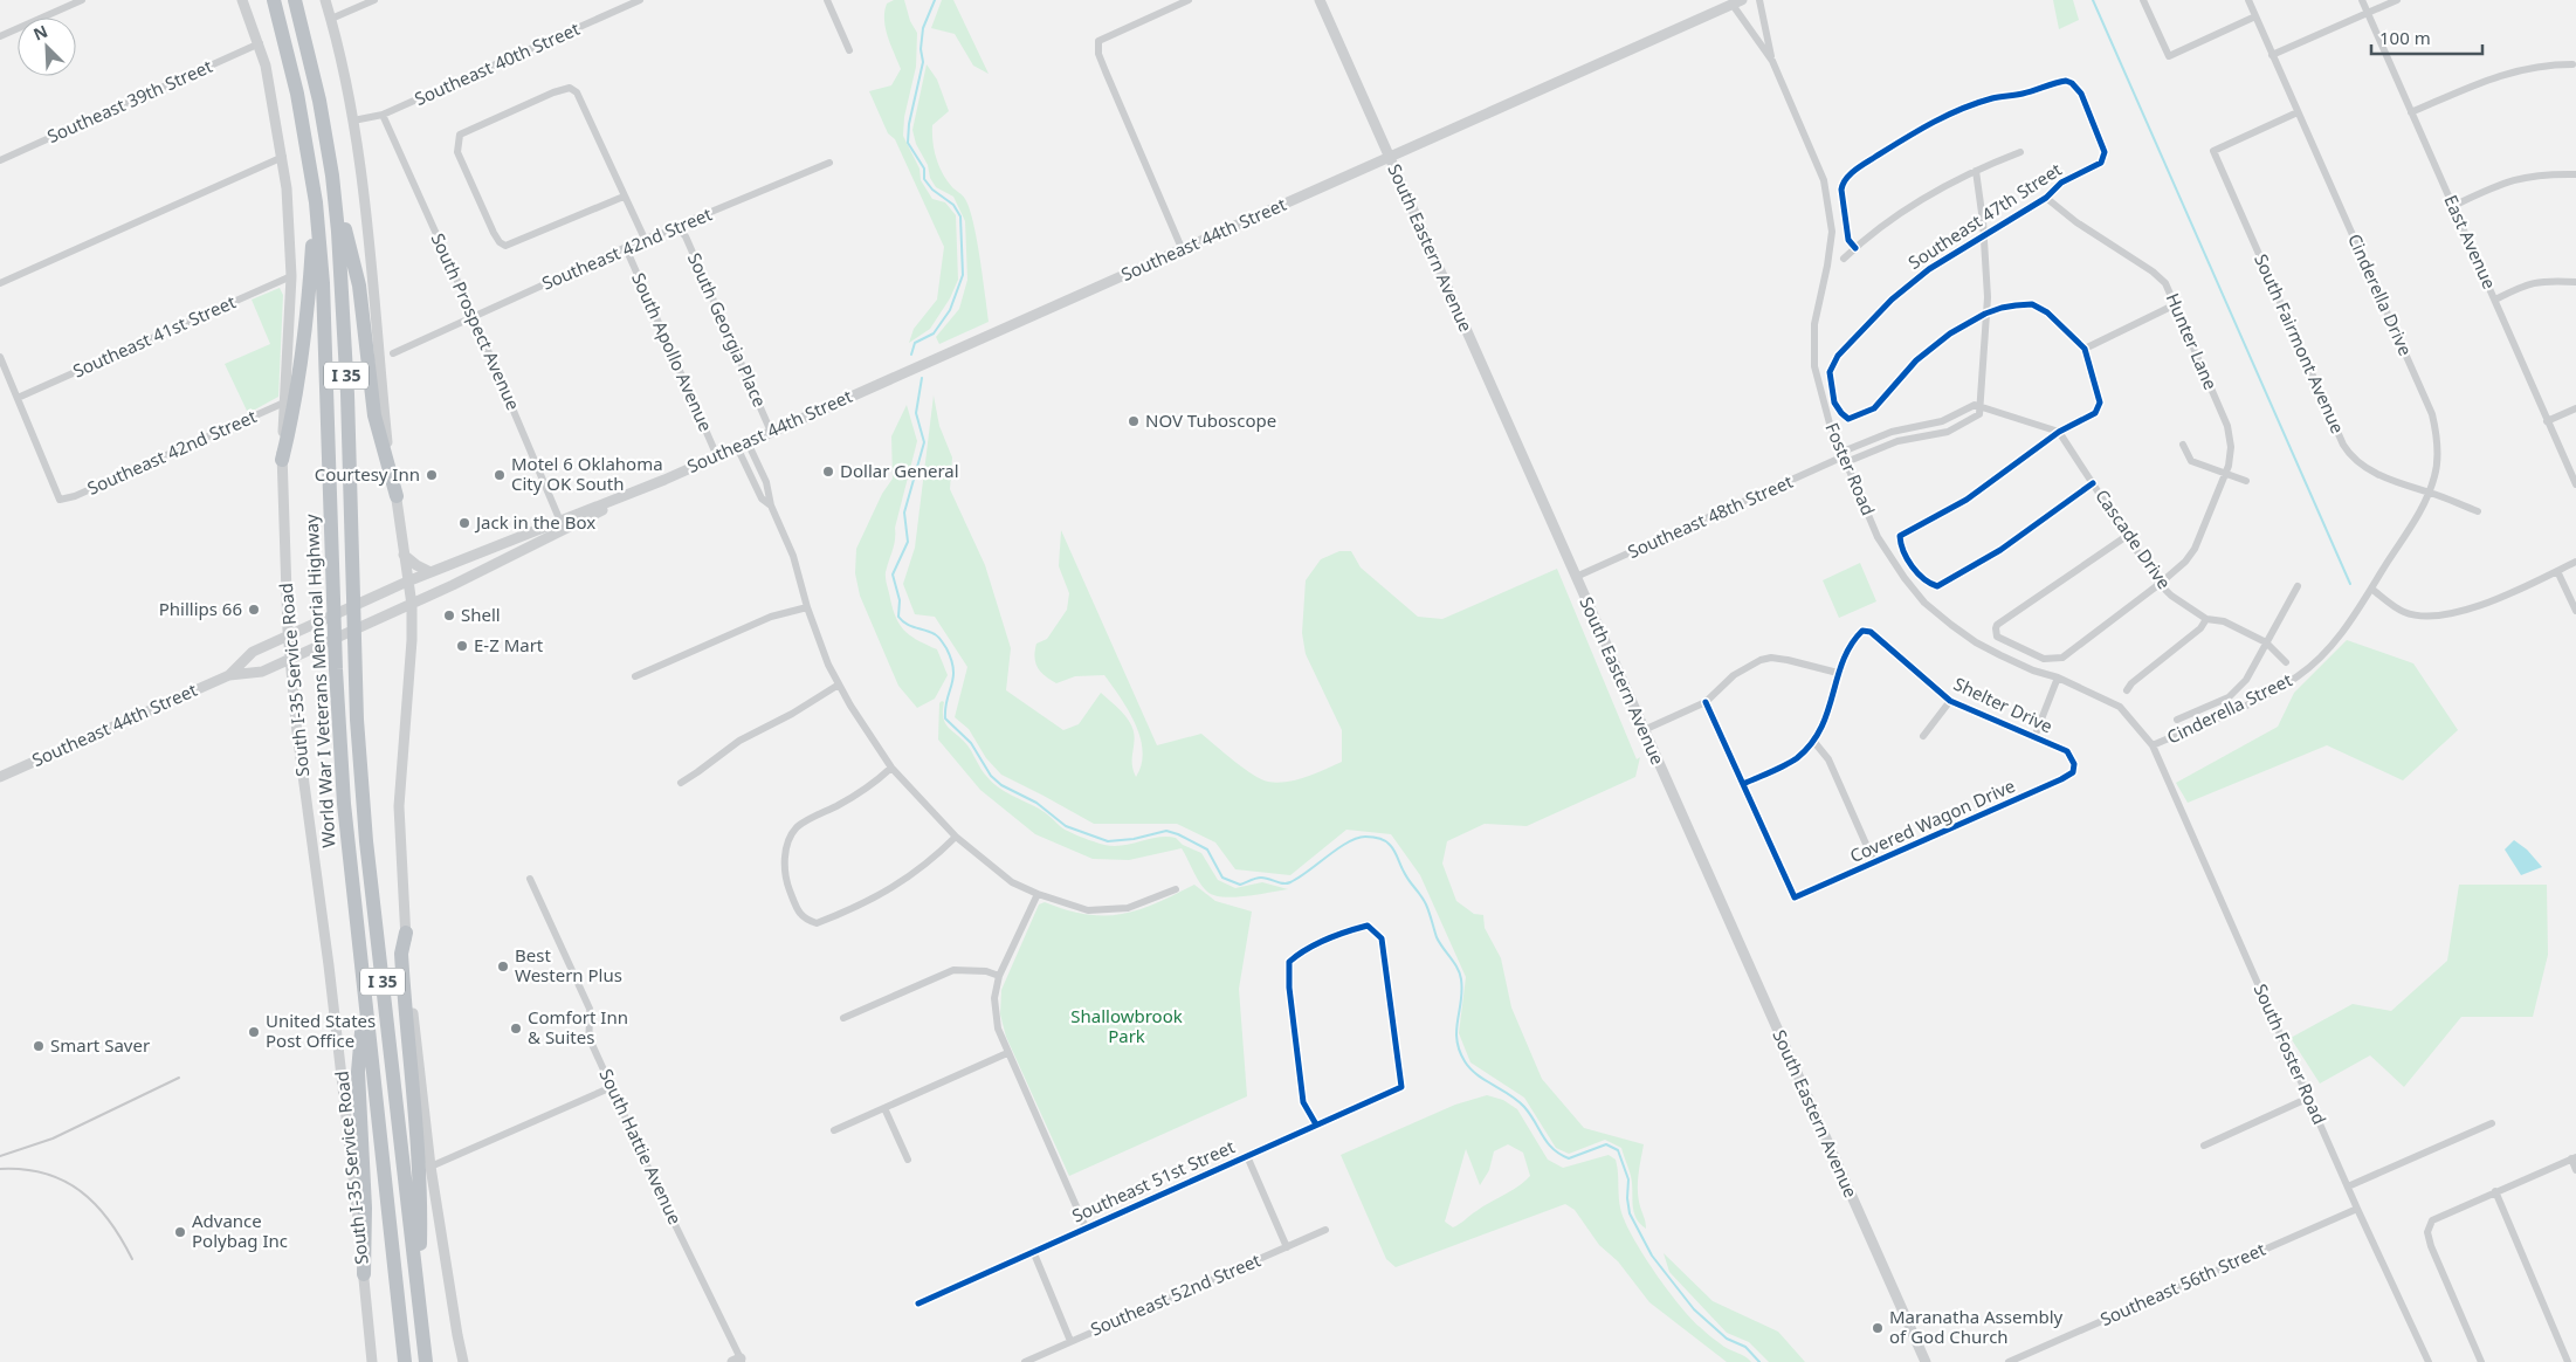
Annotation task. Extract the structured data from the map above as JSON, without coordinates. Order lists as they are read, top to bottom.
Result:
{
  "streets": {
    "highway": ["I 35", "World War I Veterans Memorial Highway"],
    "main road": ["Southeast 44th Street", "South Eastern Avenue", "South I-35 Service Road"],
    "street": [
      "Southeast 40th Street",
      "Southeast 39th Street",
      "Southeast 47th Street",
      "East Avenue",
      "Southeast 42nd Street",
      "Cinderella Drive",
      "South Prospect Avenue",
      "South Georgia Place",
      "Southeast 41st Street",
      "Hunter Lane",
      "South Fairmont Avenue",
      "South Apollo Avenue",
      "Foster Road",
      "Southeast 48th Street",
      "Cascade Drive",
      "Shelter Drive",
      "Cinderella Street",
      "Covered Wagon Drive",
      "South Foster Road",
      "South Hattie Avenue",
      "Southeast 51st Street",
      "Southeast 56th Street",
      "Southeast 52nd Street"
    ]
  },
  "crossings": [
    ["Southeast 40th Street", "South Prospect Avenue"],
    ["Southeast 39th Street", "South I-35 Service Road"],
    ["Southeast 47th Street", "Hunter Lane"],
    ["Southeast 47th Street", "Southeast 48th Street"],
    ["Southeast 47th Street", "Cascade Drive"],
    ["Southeast 44th Street", "South Eastern Avenue"],
    ["Southeast 44th Street", "South Prospect Avenue"],
    ["Southeast 44th Street", "South Georgia Place"],
    ["Southeast 44th Street", "South Apollo Avenue"],
    ["Southeast 44th Street", "Foster Road"],
    ["Southeast 44th Street", "South I-35 Service Road"],
    ["South Eastern Avenue", "Southeast 48th Street"],
    ["Southeast 42nd Street", "South Prospect Avenue"],
    ["Southeast 42nd Street", "South Georgia Place"],
    ["Southeast 42nd Street", "Southeast 41st Street"],
    ["Southeast 42nd Street", "South Apollo Avenue"],
    ["Southeast 42nd Street", "South I-35 Service Road"],
    ["Cinderella Drive", "South Fairmont Avenue"],
    ["Cinderella Drive", "Cinderella Street"],
    ["Southeast 41st Street", "South I-35 Service Road"],
    ["Hunter Lane", "Cascade Drive"],
    ["Foster Road", "Southeast 48th Street"],
    ["Foster Road", "Cinderella Street"],
    ["Foster Road", "South Foster Road"],
    ["Southeast 48th Street", "Cascade Drive"],
    ["Shelter Drive", "Covered Wagon Drive"],
    ["Cinderella Street", "South Foster Road"],
    ["South Foster Road", "Southeast 56th Street"]
  ],
  "parks": ["Shallowbrook Park"],
  "places": [
    "NOV Tuboscope",
    "Dollar General",
    "Courtesy Inn",
    "Motel 6 Oklahoma City OK South",
    "Jack in the Box",
    "Phillips 66",
    "Shell",
    "E-Z Mart",
    "Best Western Plus",
    "Comfort Inn & Suites",
    "United States Post Office",
    "Smart Saver",
    "Advance Polybag Inc",
    "Maranatha Assembly of God Church"
  ],
  "scale_bar": "100 m",
  "north": "top left"
}
